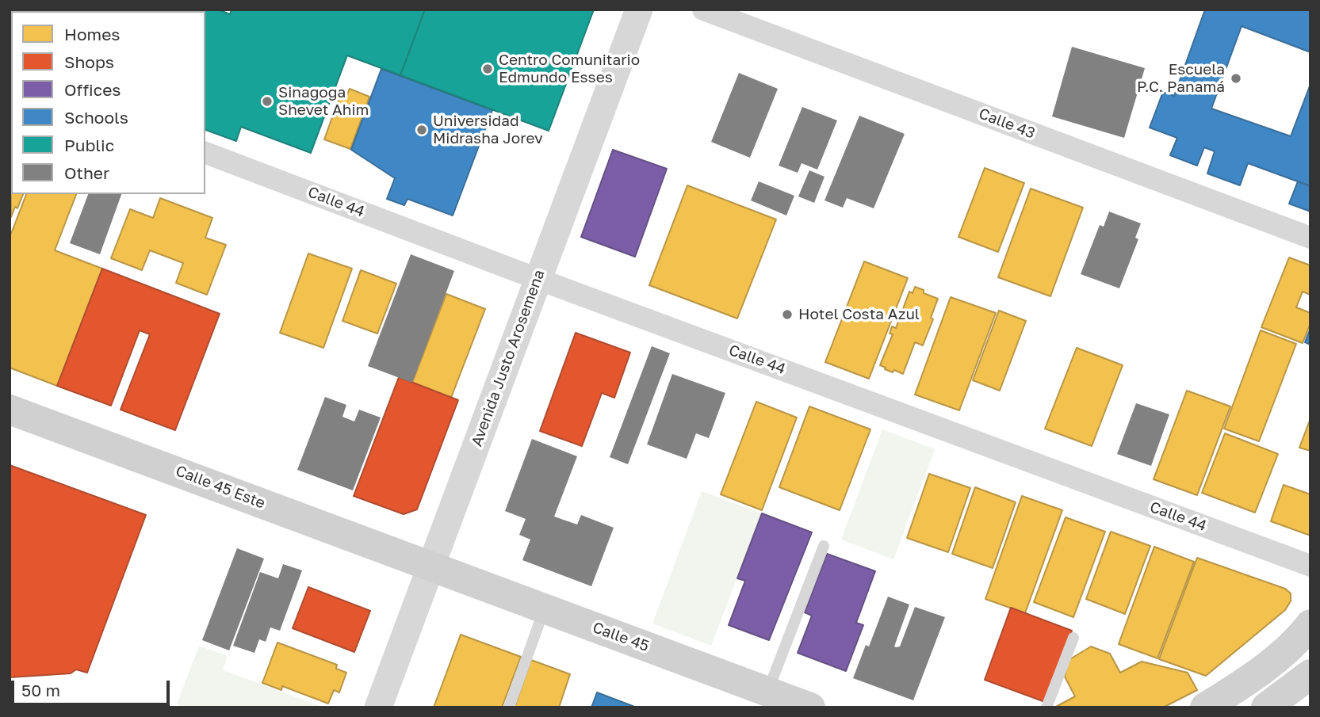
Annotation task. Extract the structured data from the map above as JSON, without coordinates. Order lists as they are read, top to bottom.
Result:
{
  "streets": {
    "main road": ["Calle 45 Este", "Calle 45"],
    "street": ["Calle 43", "Calle 44", "Avenida Justo Arosemena"]
  },
  "crossings": [
    ["Calle 44", "Avenida Justo Arosemena"],
    ["Avenida Justo Arosemena", "Calle 45 Este"],
    ["Avenida Justo Arosemena", "Calle 45"],
    ["Calle 45 Este", "Calle 45"]
  ],
  "places": [
    "Centro Comunitario Edmundo Esses",
    "Escuela P.C. Panamá",
    "Sinagoga Shevet Ahim",
    "Universidad Midrasha Jorev",
    "Hotel Costa Azul"
  ],
  "legend": [
    "Homes",
    "Shops",
    "Offices",
    "Schools",
    "Public",
    "Other"
  ],
  "scale_bar": "50 m"
}
